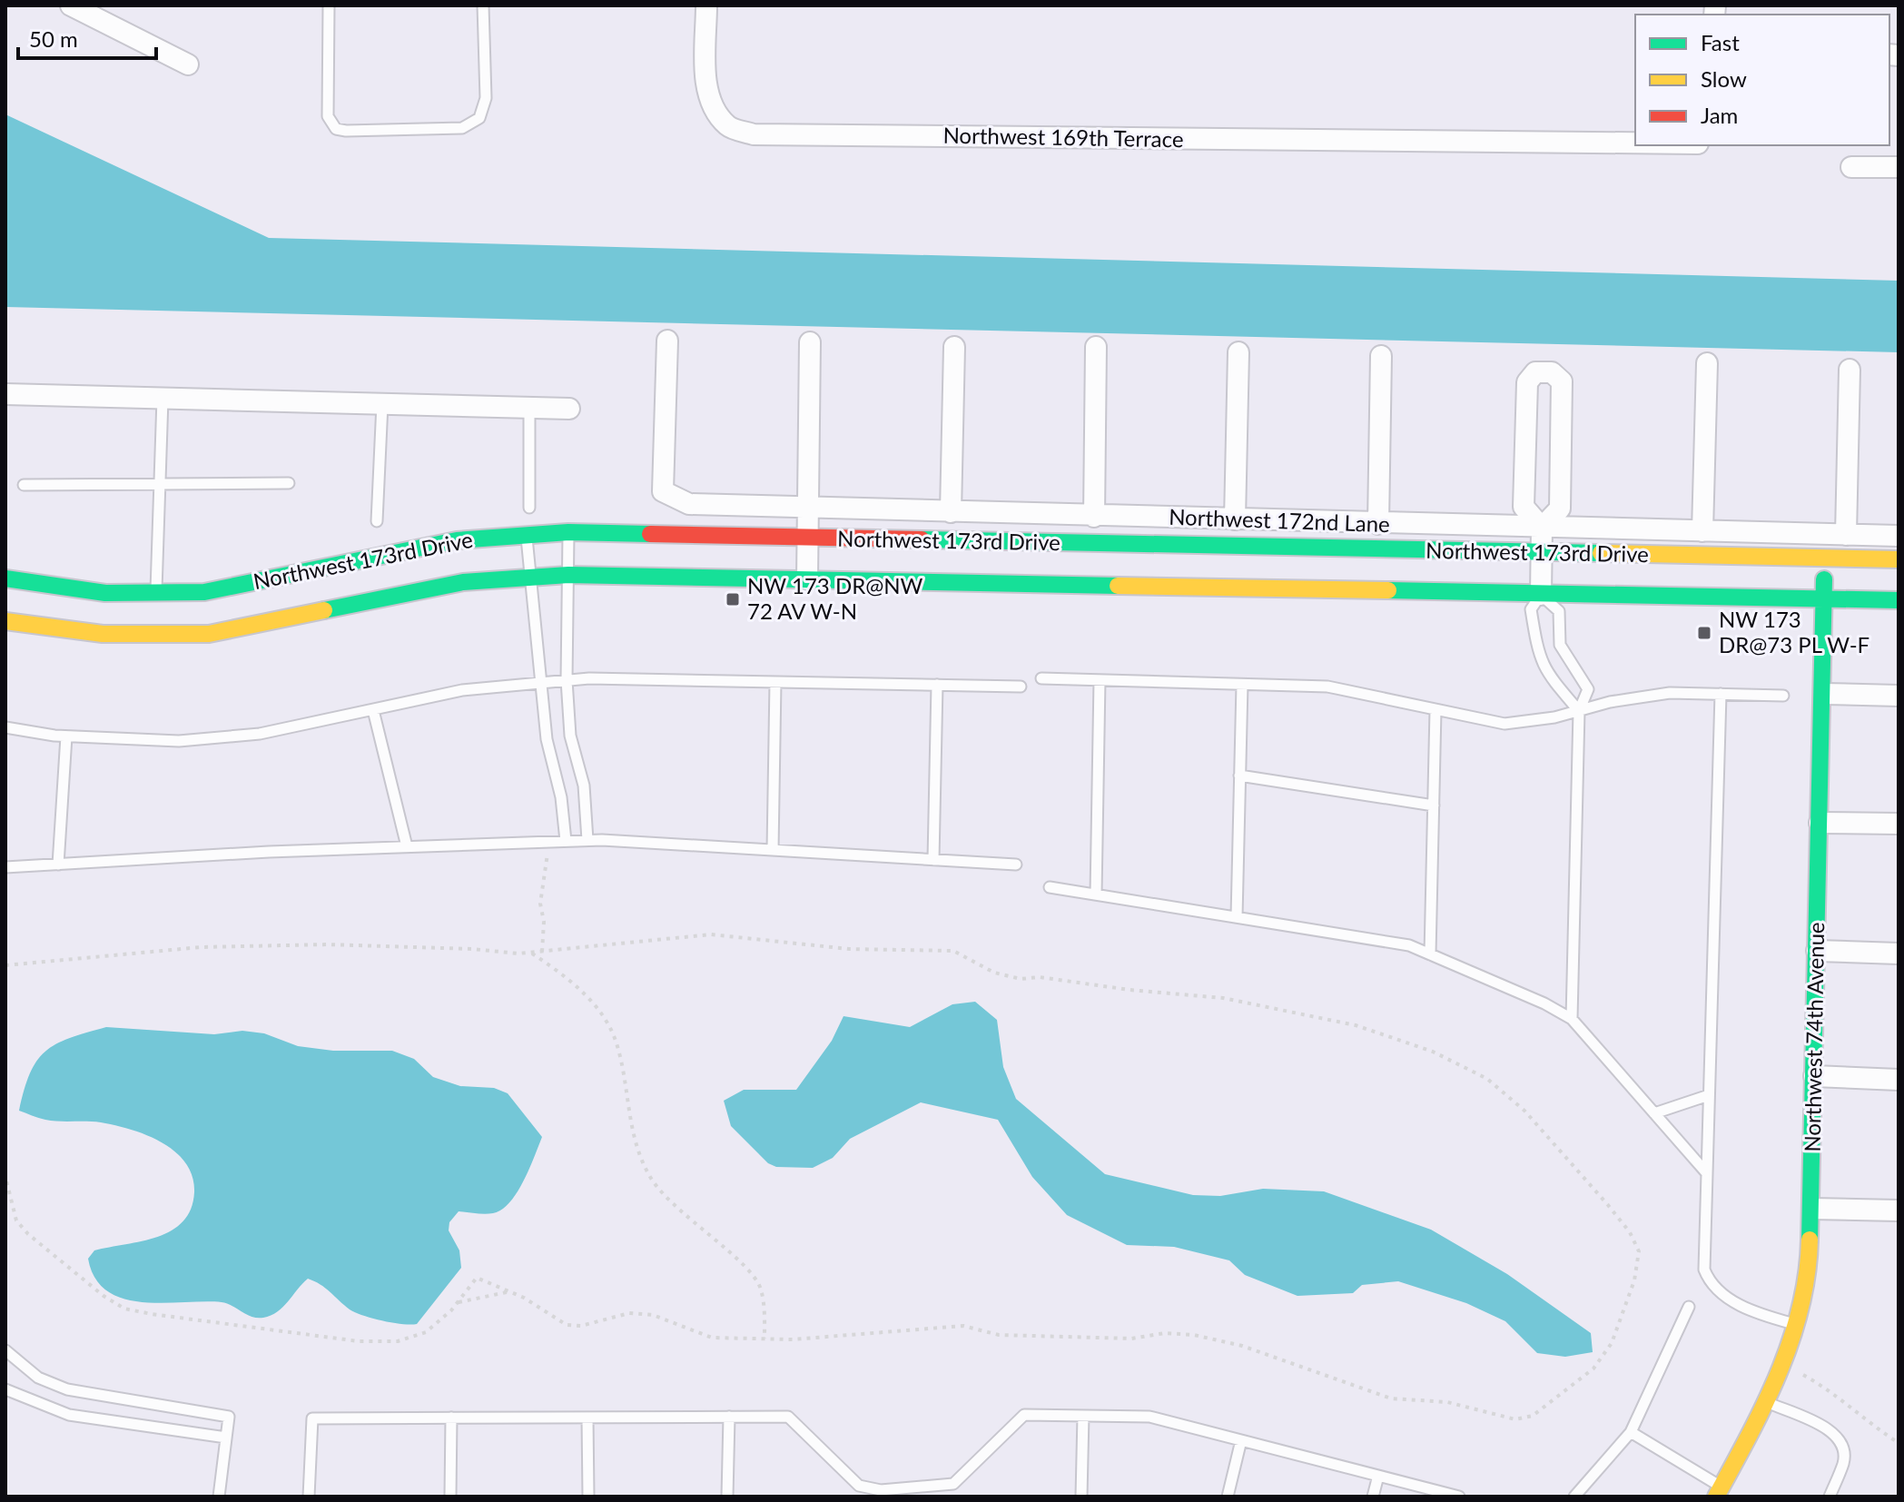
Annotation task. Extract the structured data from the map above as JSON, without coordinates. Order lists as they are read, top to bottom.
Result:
{
  "streets": {
    "street": [
      "Northwest 169th Terrace",
      "Northwest 172nd Lane",
      "Northwest 173rd Drive",
      "Northwest 74th Avenue"
    ]
  },
  "crossings": [
    ["Northwest 173rd Drive", "Northwest 74th Avenue"]
  ],
  "places": {
    "transit": ["NW 173 DR@NW 72 AV W-N", "NW 173 DR@73 PL W-F"]
  },
  "legend": ["Fast", "Slow", "Jam"],
  "scale_bar": "50 m"
}
